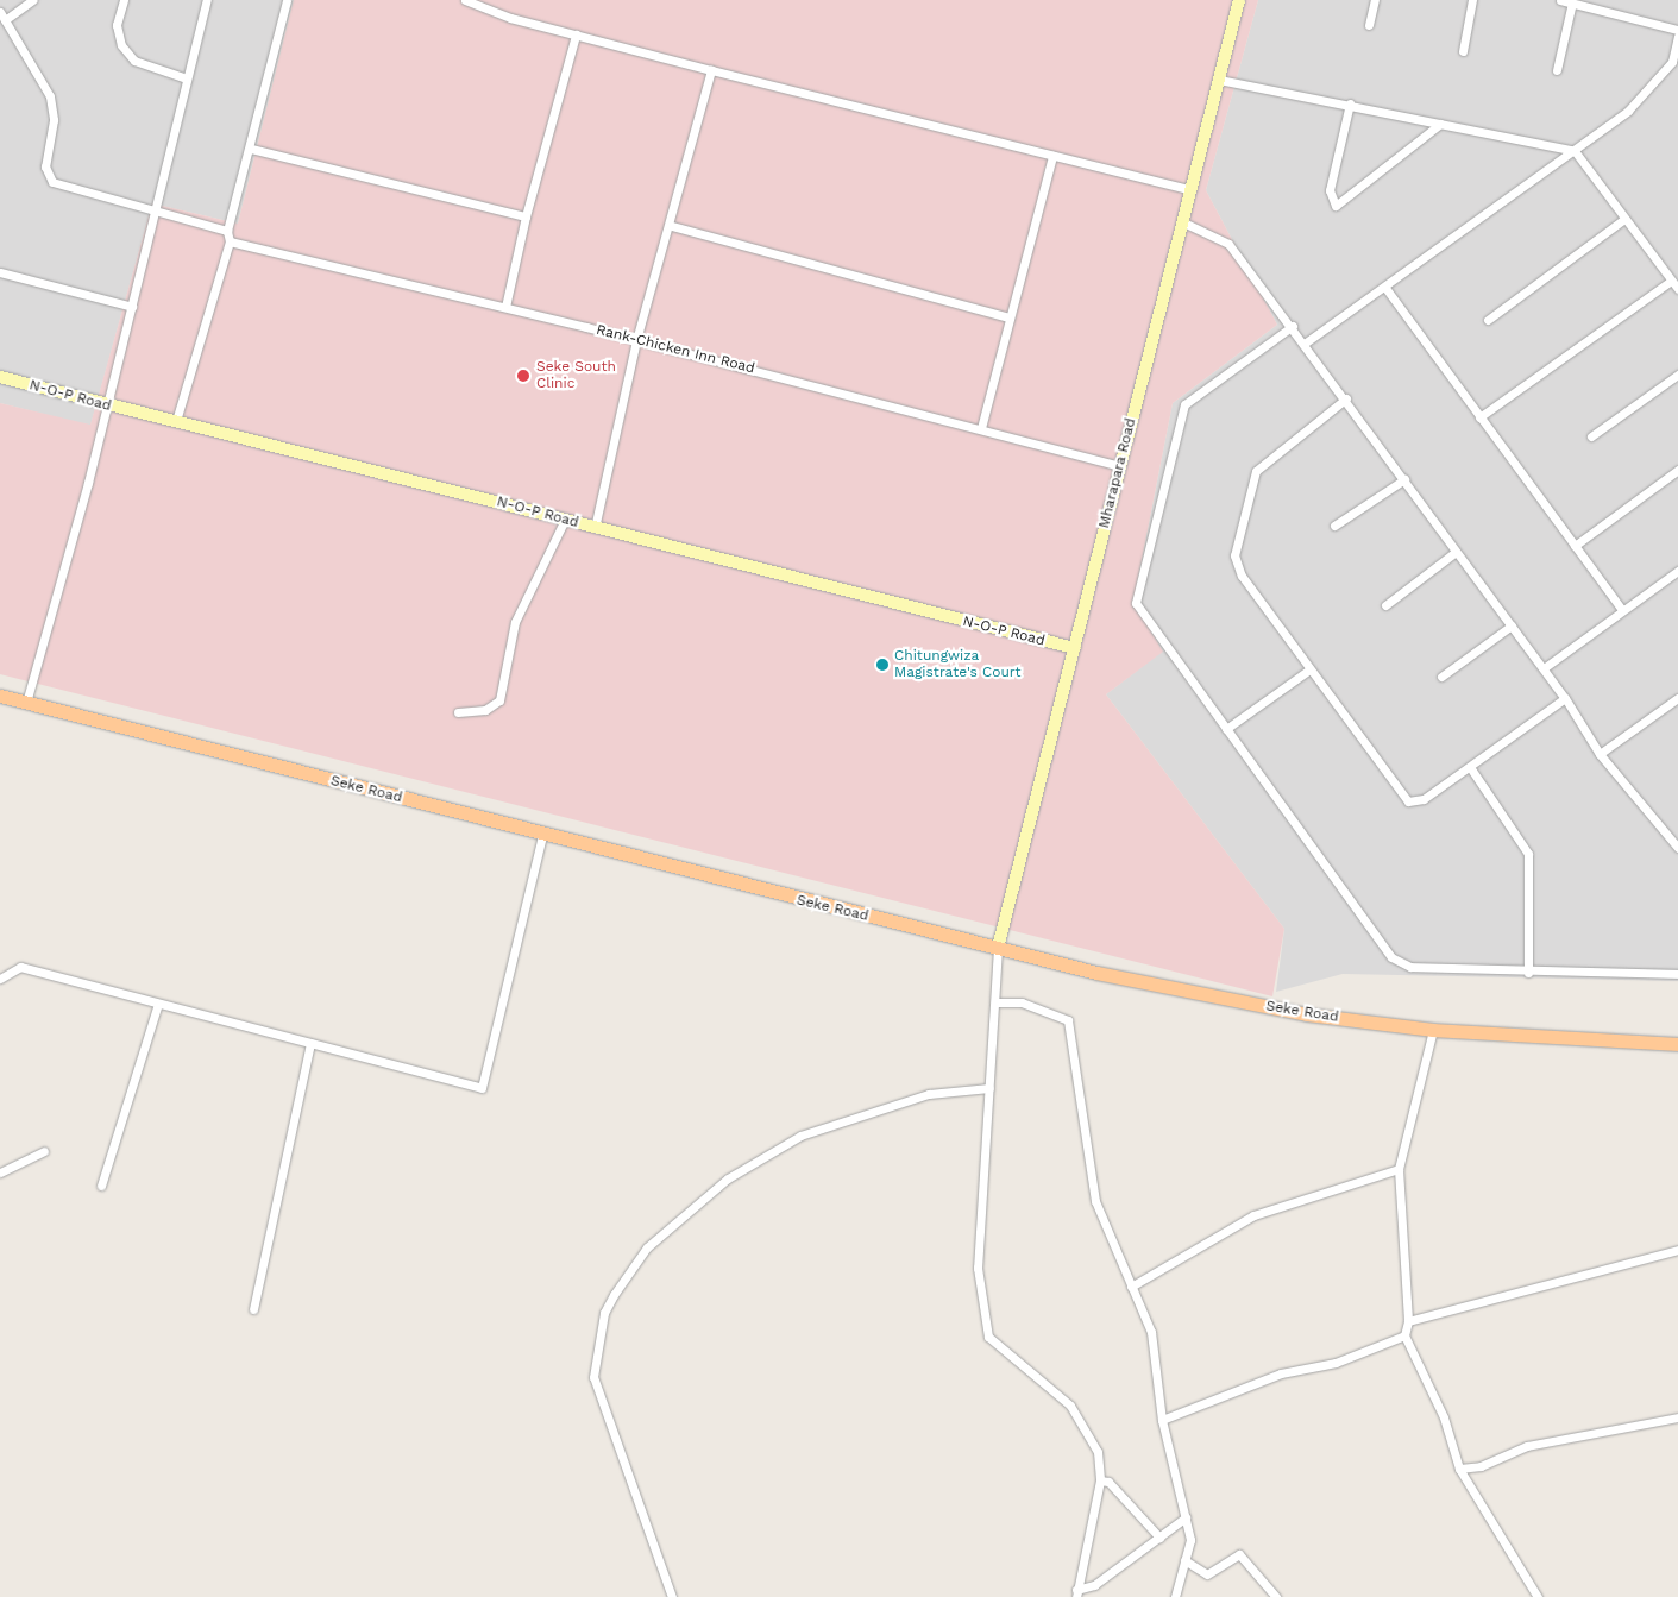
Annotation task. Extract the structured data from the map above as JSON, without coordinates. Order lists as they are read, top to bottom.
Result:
{
  "streets": {
    "main road": ["Seke Road"],
    "street": ["Rank-Chicken Inn Road", "N-O-P Road", "Mharapara Road"]
  },
  "crossings": [
    ["Rank-Chicken Inn Road", "Mharapara Road"],
    ["N-O-P Road", "Mharapara Road"],
    ["Mharapara Road", "Seke Road"]
  ],
  "places": ["Seke South Clinic", "Chitungwiza Magistrate's Court"]
}
